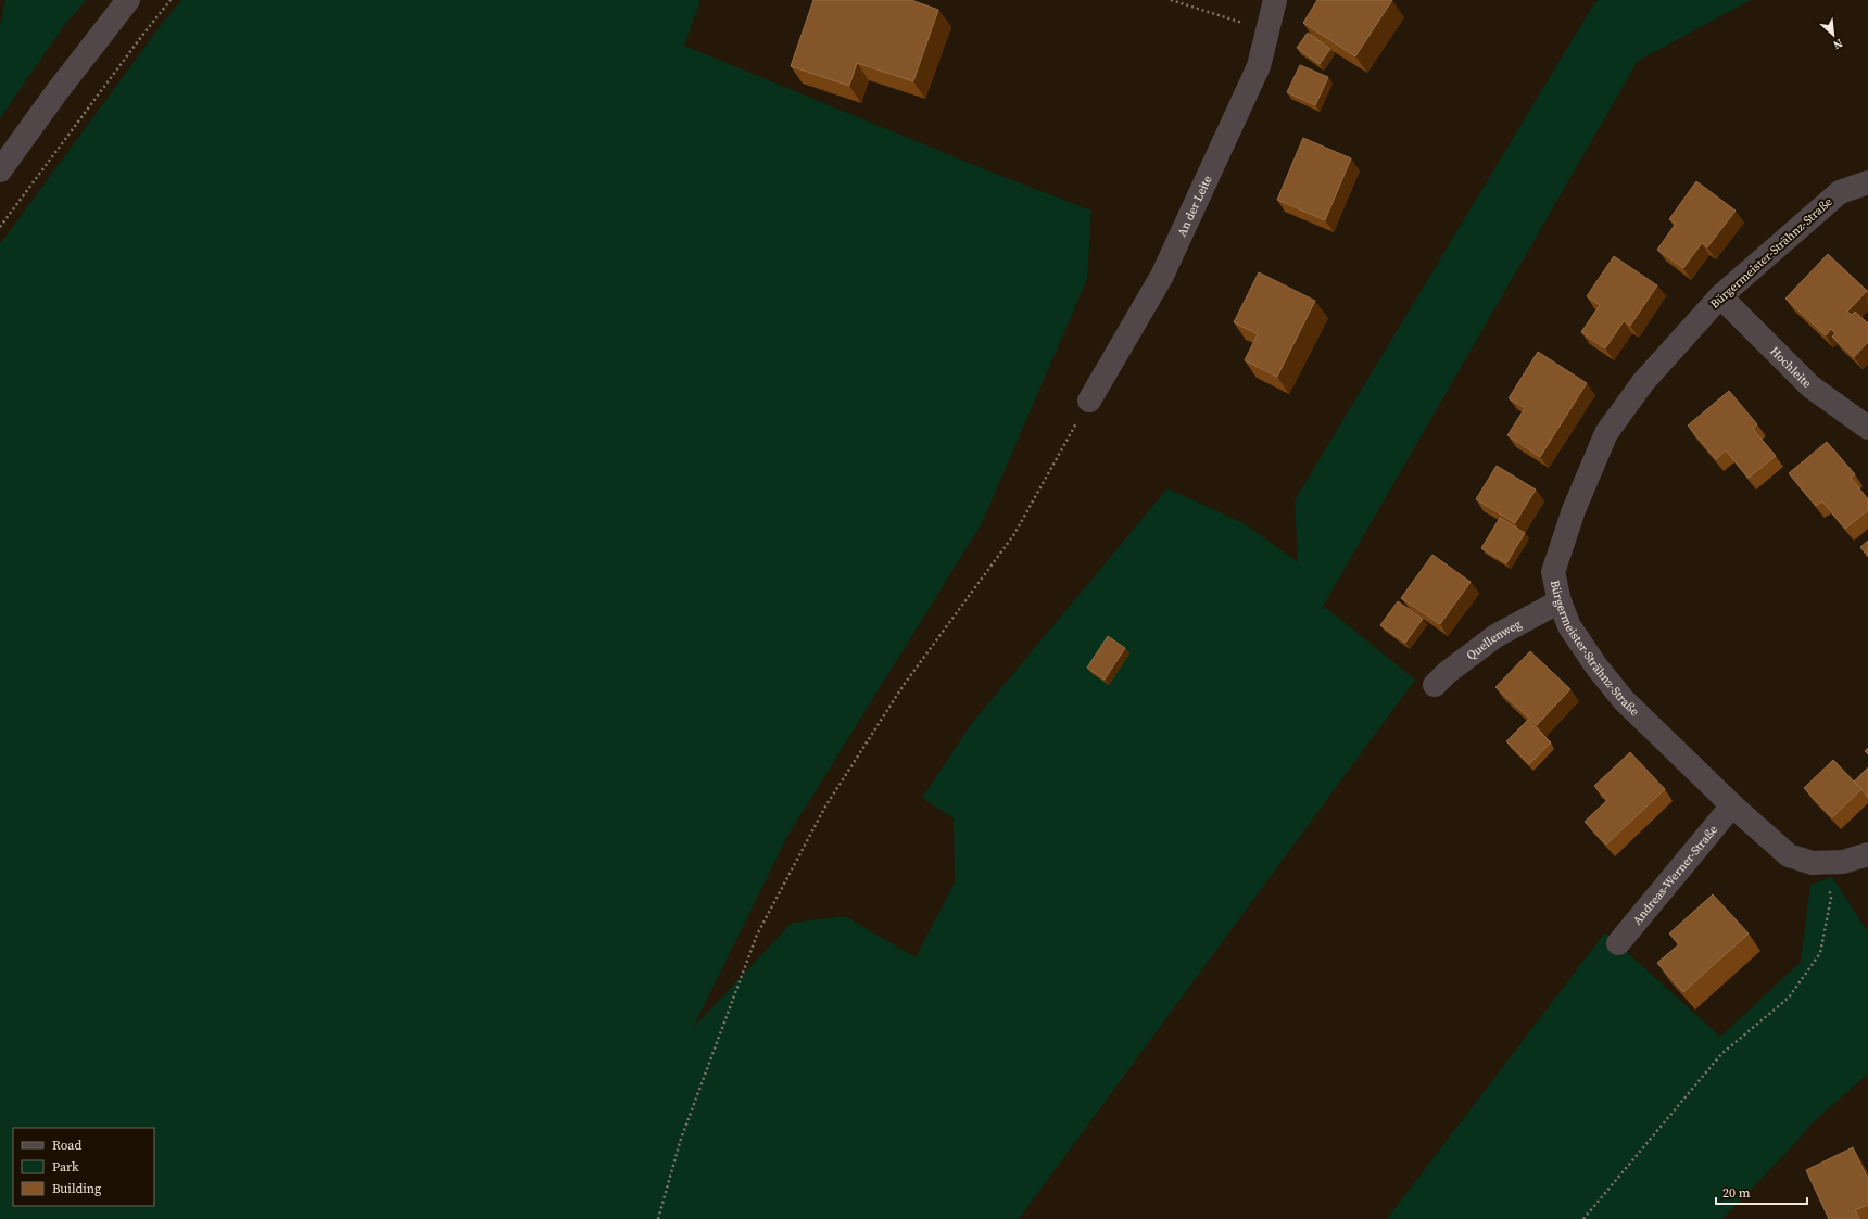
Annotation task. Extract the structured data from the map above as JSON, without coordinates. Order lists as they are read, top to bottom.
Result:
{
  "streets": {
    "street": [
      "An der Leite",
      "Bürgermeister-Strähnz-Straße",
      "Hochleite",
      "Quellenweg",
      "Andreas-Werner-Straße"
    ]
  },
  "crossings": [
    ["Bürgermeister-Strähnz-Straße", "Hochleite"],
    ["Bürgermeister-Strähnz-Straße", "Quellenweg"],
    ["Bürgermeister-Strähnz-Straße", "Andreas-Werner-Straße"]
  ],
  "legend": ["Road", "Park", "Building"],
  "scale_bar": "20 m",
  "north": "bottom right"
}
